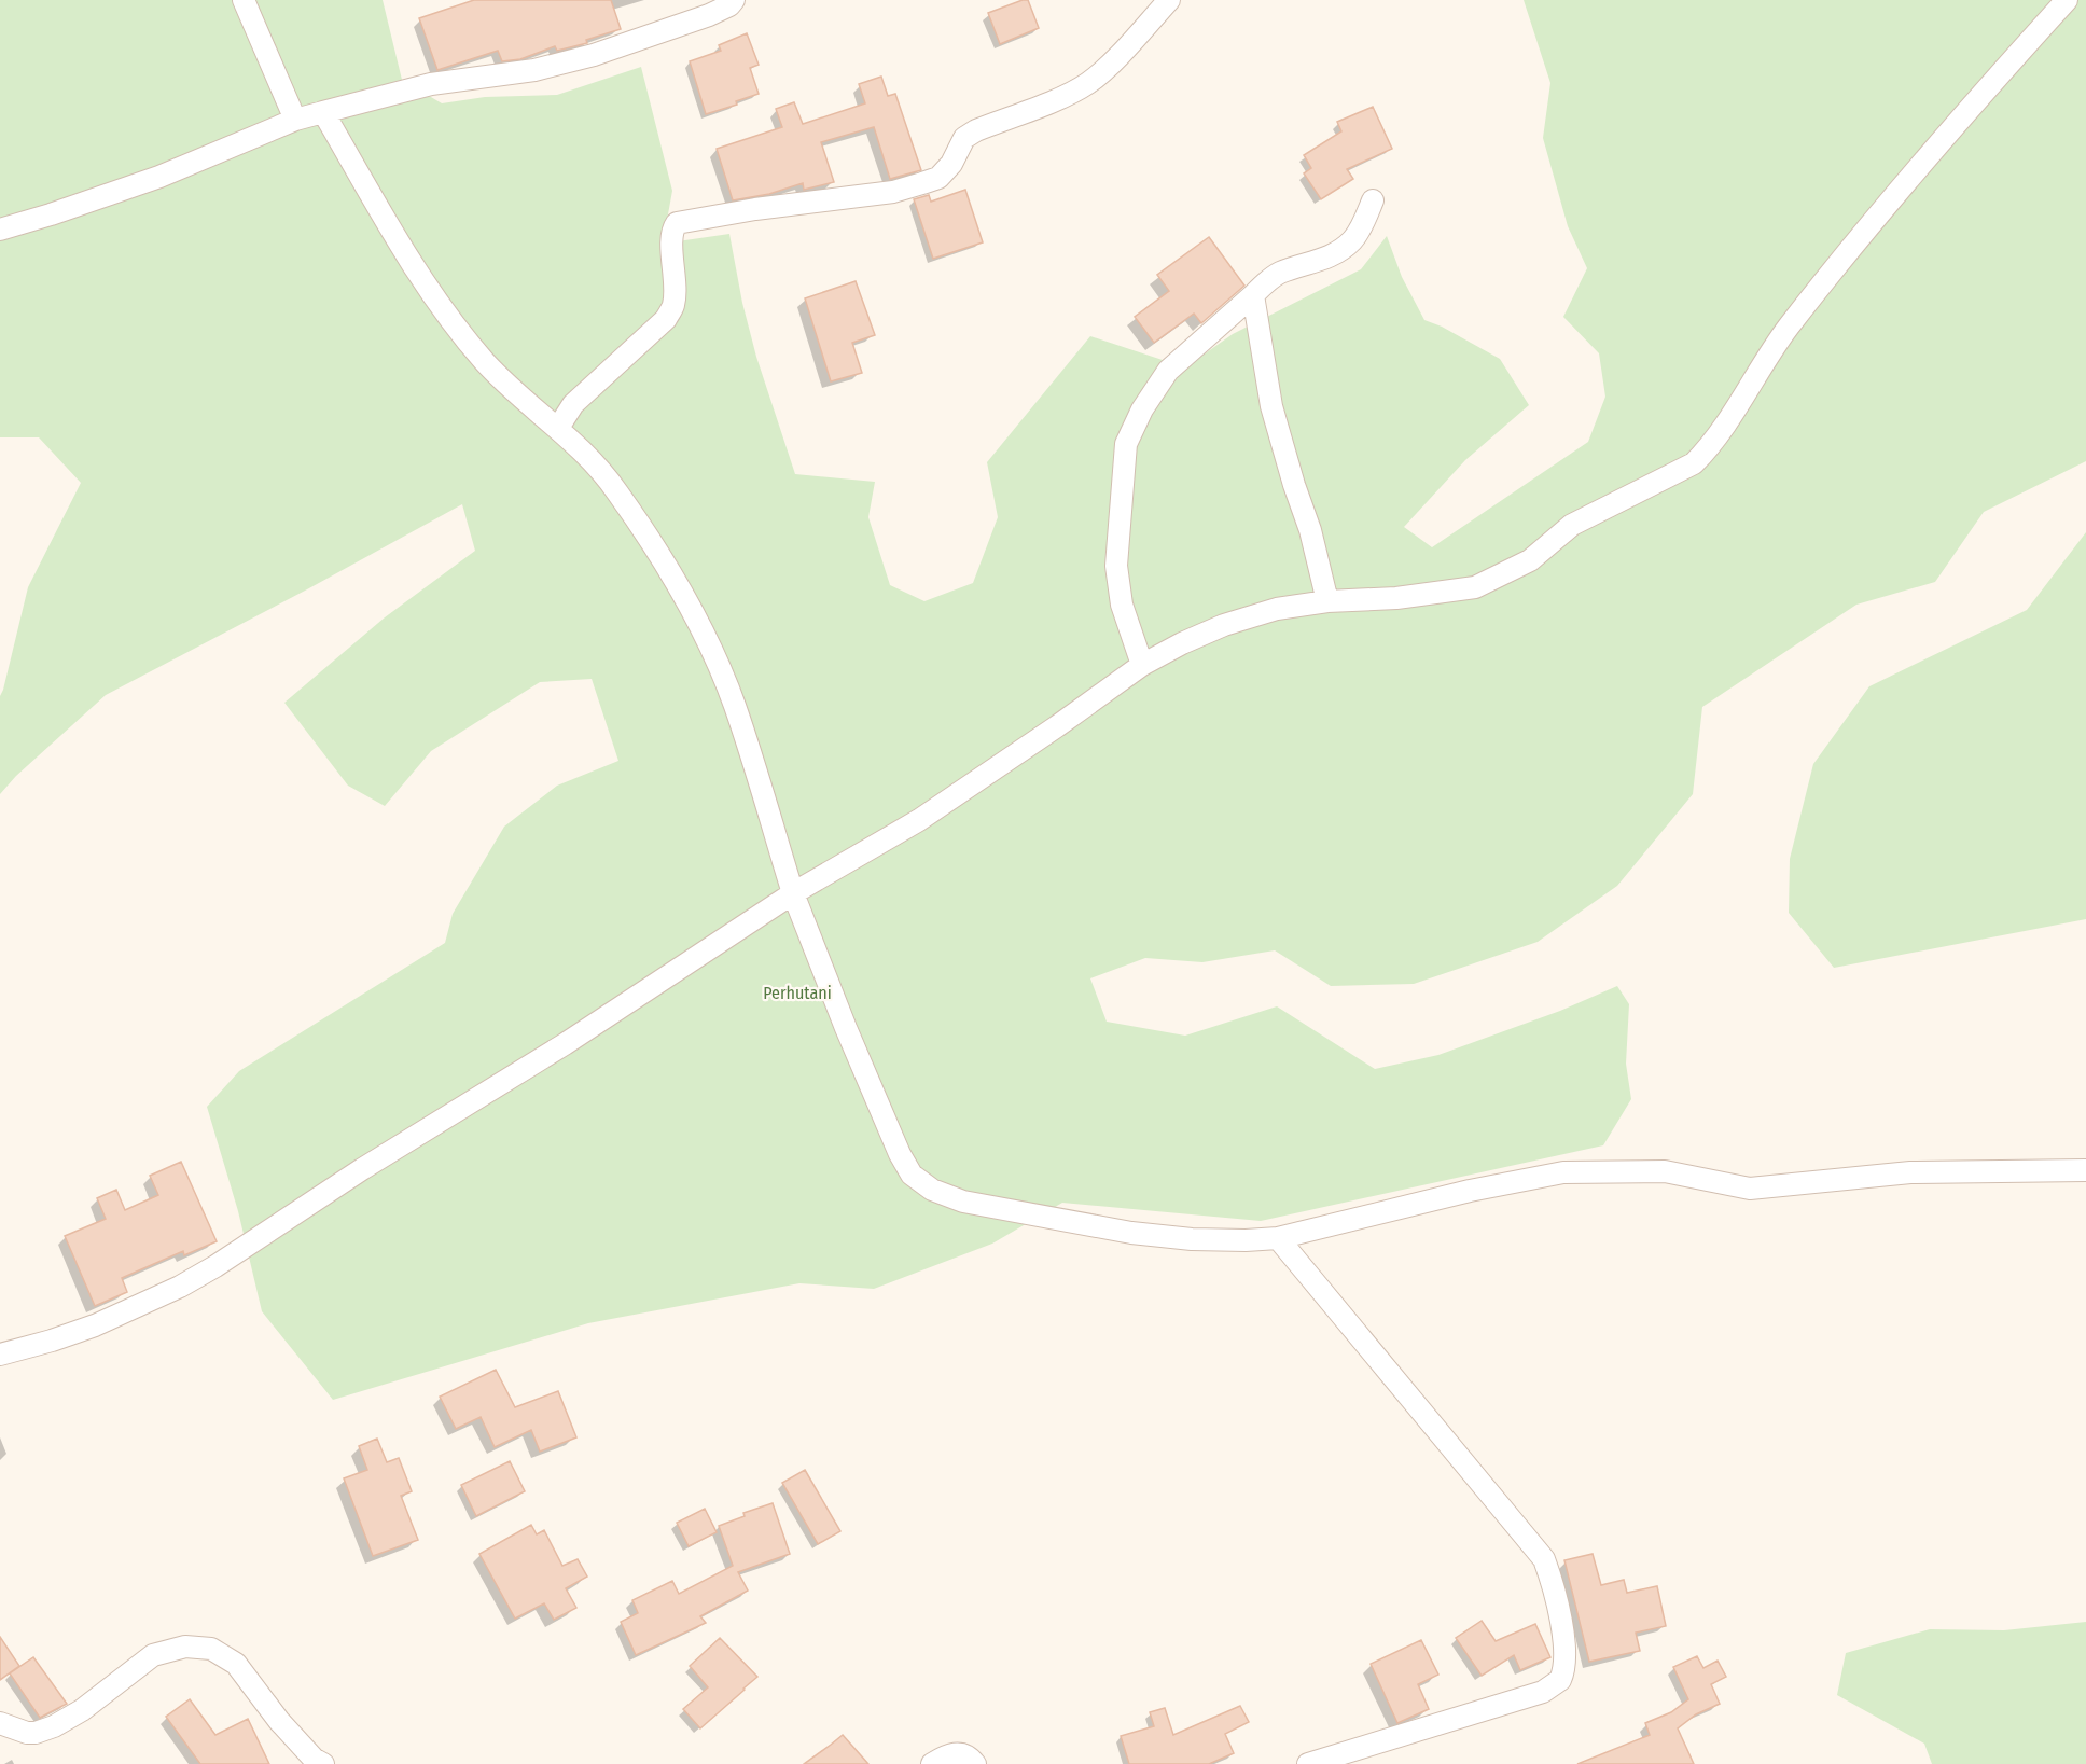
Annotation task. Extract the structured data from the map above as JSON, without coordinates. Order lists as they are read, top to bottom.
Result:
{
  "parks": ["Perhutani"]
}
